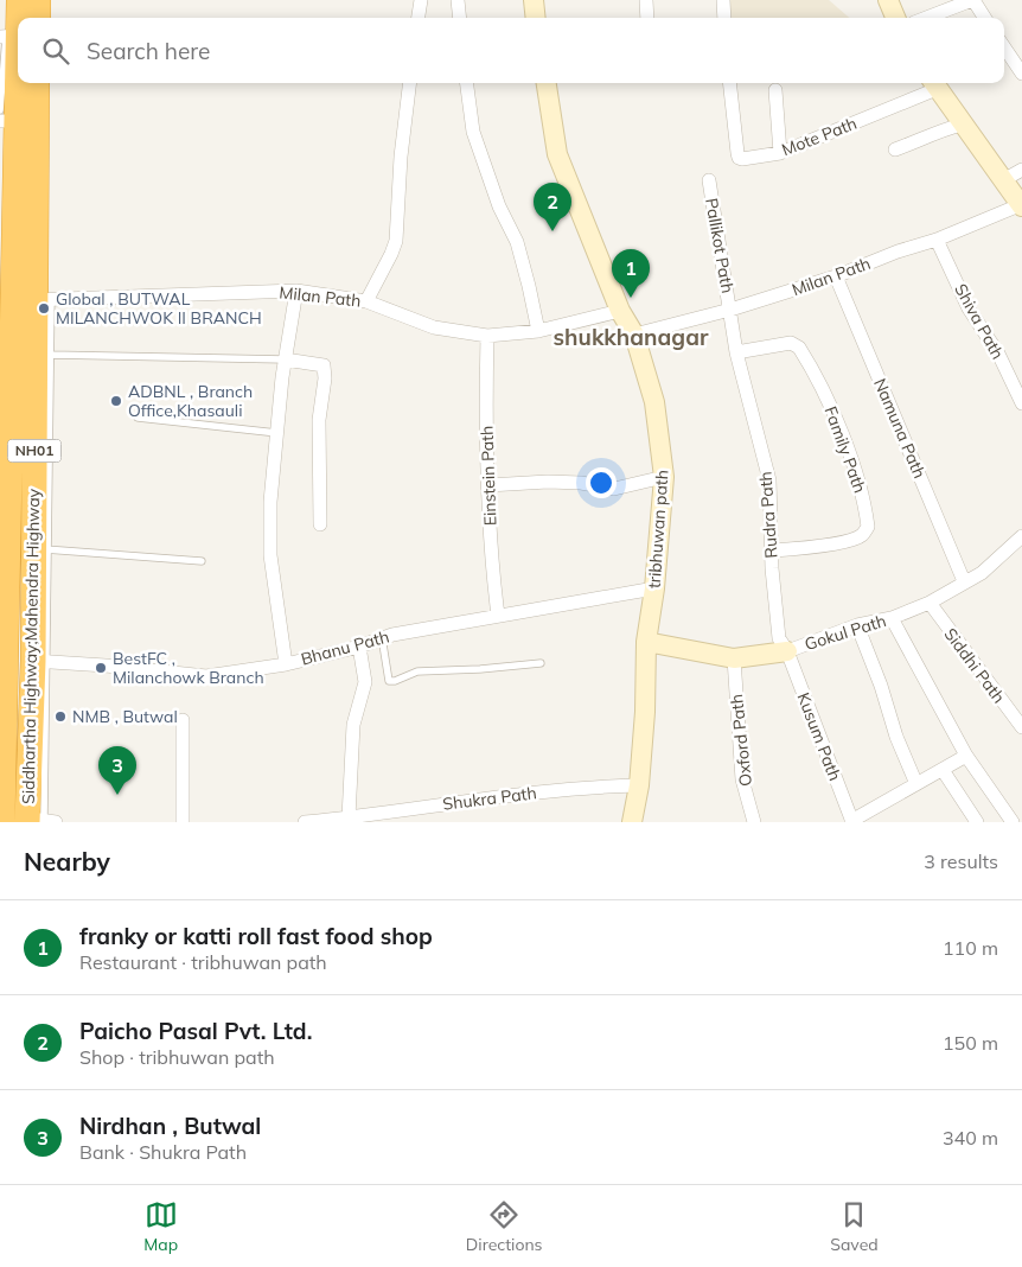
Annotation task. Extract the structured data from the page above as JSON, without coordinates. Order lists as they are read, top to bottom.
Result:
{
  "streets": {
    "highway": ["NH01", "Siddhartha Highway;Mahendra Highway"],
    "street": [
      "Mote Path",
      "Pallikot Path",
      "Milan Path",
      "Shiva Path",
      "Namuna Path",
      "Family Path",
      "Einstein Path",
      "Rudra Path",
      "tribhuwan path",
      "Gokul Path",
      "Bhanu Path",
      "Siddhi Path",
      "Kusum Path",
      "Oxford Path",
      "Shukra Path"
    ]
  },
  "crossings": [
    ["Pallikot Path", "Milan Path"],
    ["Pallikot Path", "Rudra Path"],
    ["Milan Path", "Shiva Path"],
    ["Milan Path", "Namuna Path"],
    ["Milan Path", "NH01"],
    ["Milan Path", "Einstein Path"],
    ["Milan Path", "Rudra Path"],
    ["Milan Path", "tribhuwan path"],
    ["Milan Path", "Siddhartha Highway;Mahendra Highway"],
    ["Namuna Path", "Gokul Path"],
    ["Family Path", "Rudra Path"],
    ["NH01", "Siddhartha Highway;Mahendra Highway"],
    ["Einstein Path", "Bhanu Path"],
    ["Rudra Path", "Gokul Path"],
    ["Rudra Path", "Kusum Path"],
    ["tribhuwan path", "Gokul Path"],
    ["tribhuwan path", "Bhanu Path"],
    ["tribhuwan path", "Shukra Path"],
    ["Gokul Path", "Siddhi Path"],
    ["Gokul Path", "Kusum Path"],
    ["Gokul Path", "Oxford Path"],
    ["Siddhartha Highway;Mahendra Highway", "Bhanu Path"]
  ],
  "districts": ["shukkhanagar"],
  "places": [
    "Global , BUTWAL MILANCHWOK II BRANCH",
    "ADBNL , Branch Office,Khasauli",
    "BestFC , Milanchowk Branch",
    "NMB , Butwal"
  ],
  "page": {
    "search": "Search here",
    "pins": ["2", "1", "3"],
    "heading": ["Nearby", "3 results"],
    "list": [
      {
        "mark": "1",
        "name": "franky or katti roll fast food shop",
        "note": "Restaurant · tribhuwan path",
        "value": "110 m"
      },
      {
        "mark": "2",
        "name": "Paicho Pasal Pvt. Ltd.",
        "note": "Shop · tribhuwan path",
        "value": "150 m"
      },
      {
        "mark": "3",
        "name": "Nirdhan , Butwal",
        "note": "Bank · Shukra Path",
        "value": "340 m"
      }
    ],
    "nav": ["Map", "Directions", "Saved"]
  }
}
